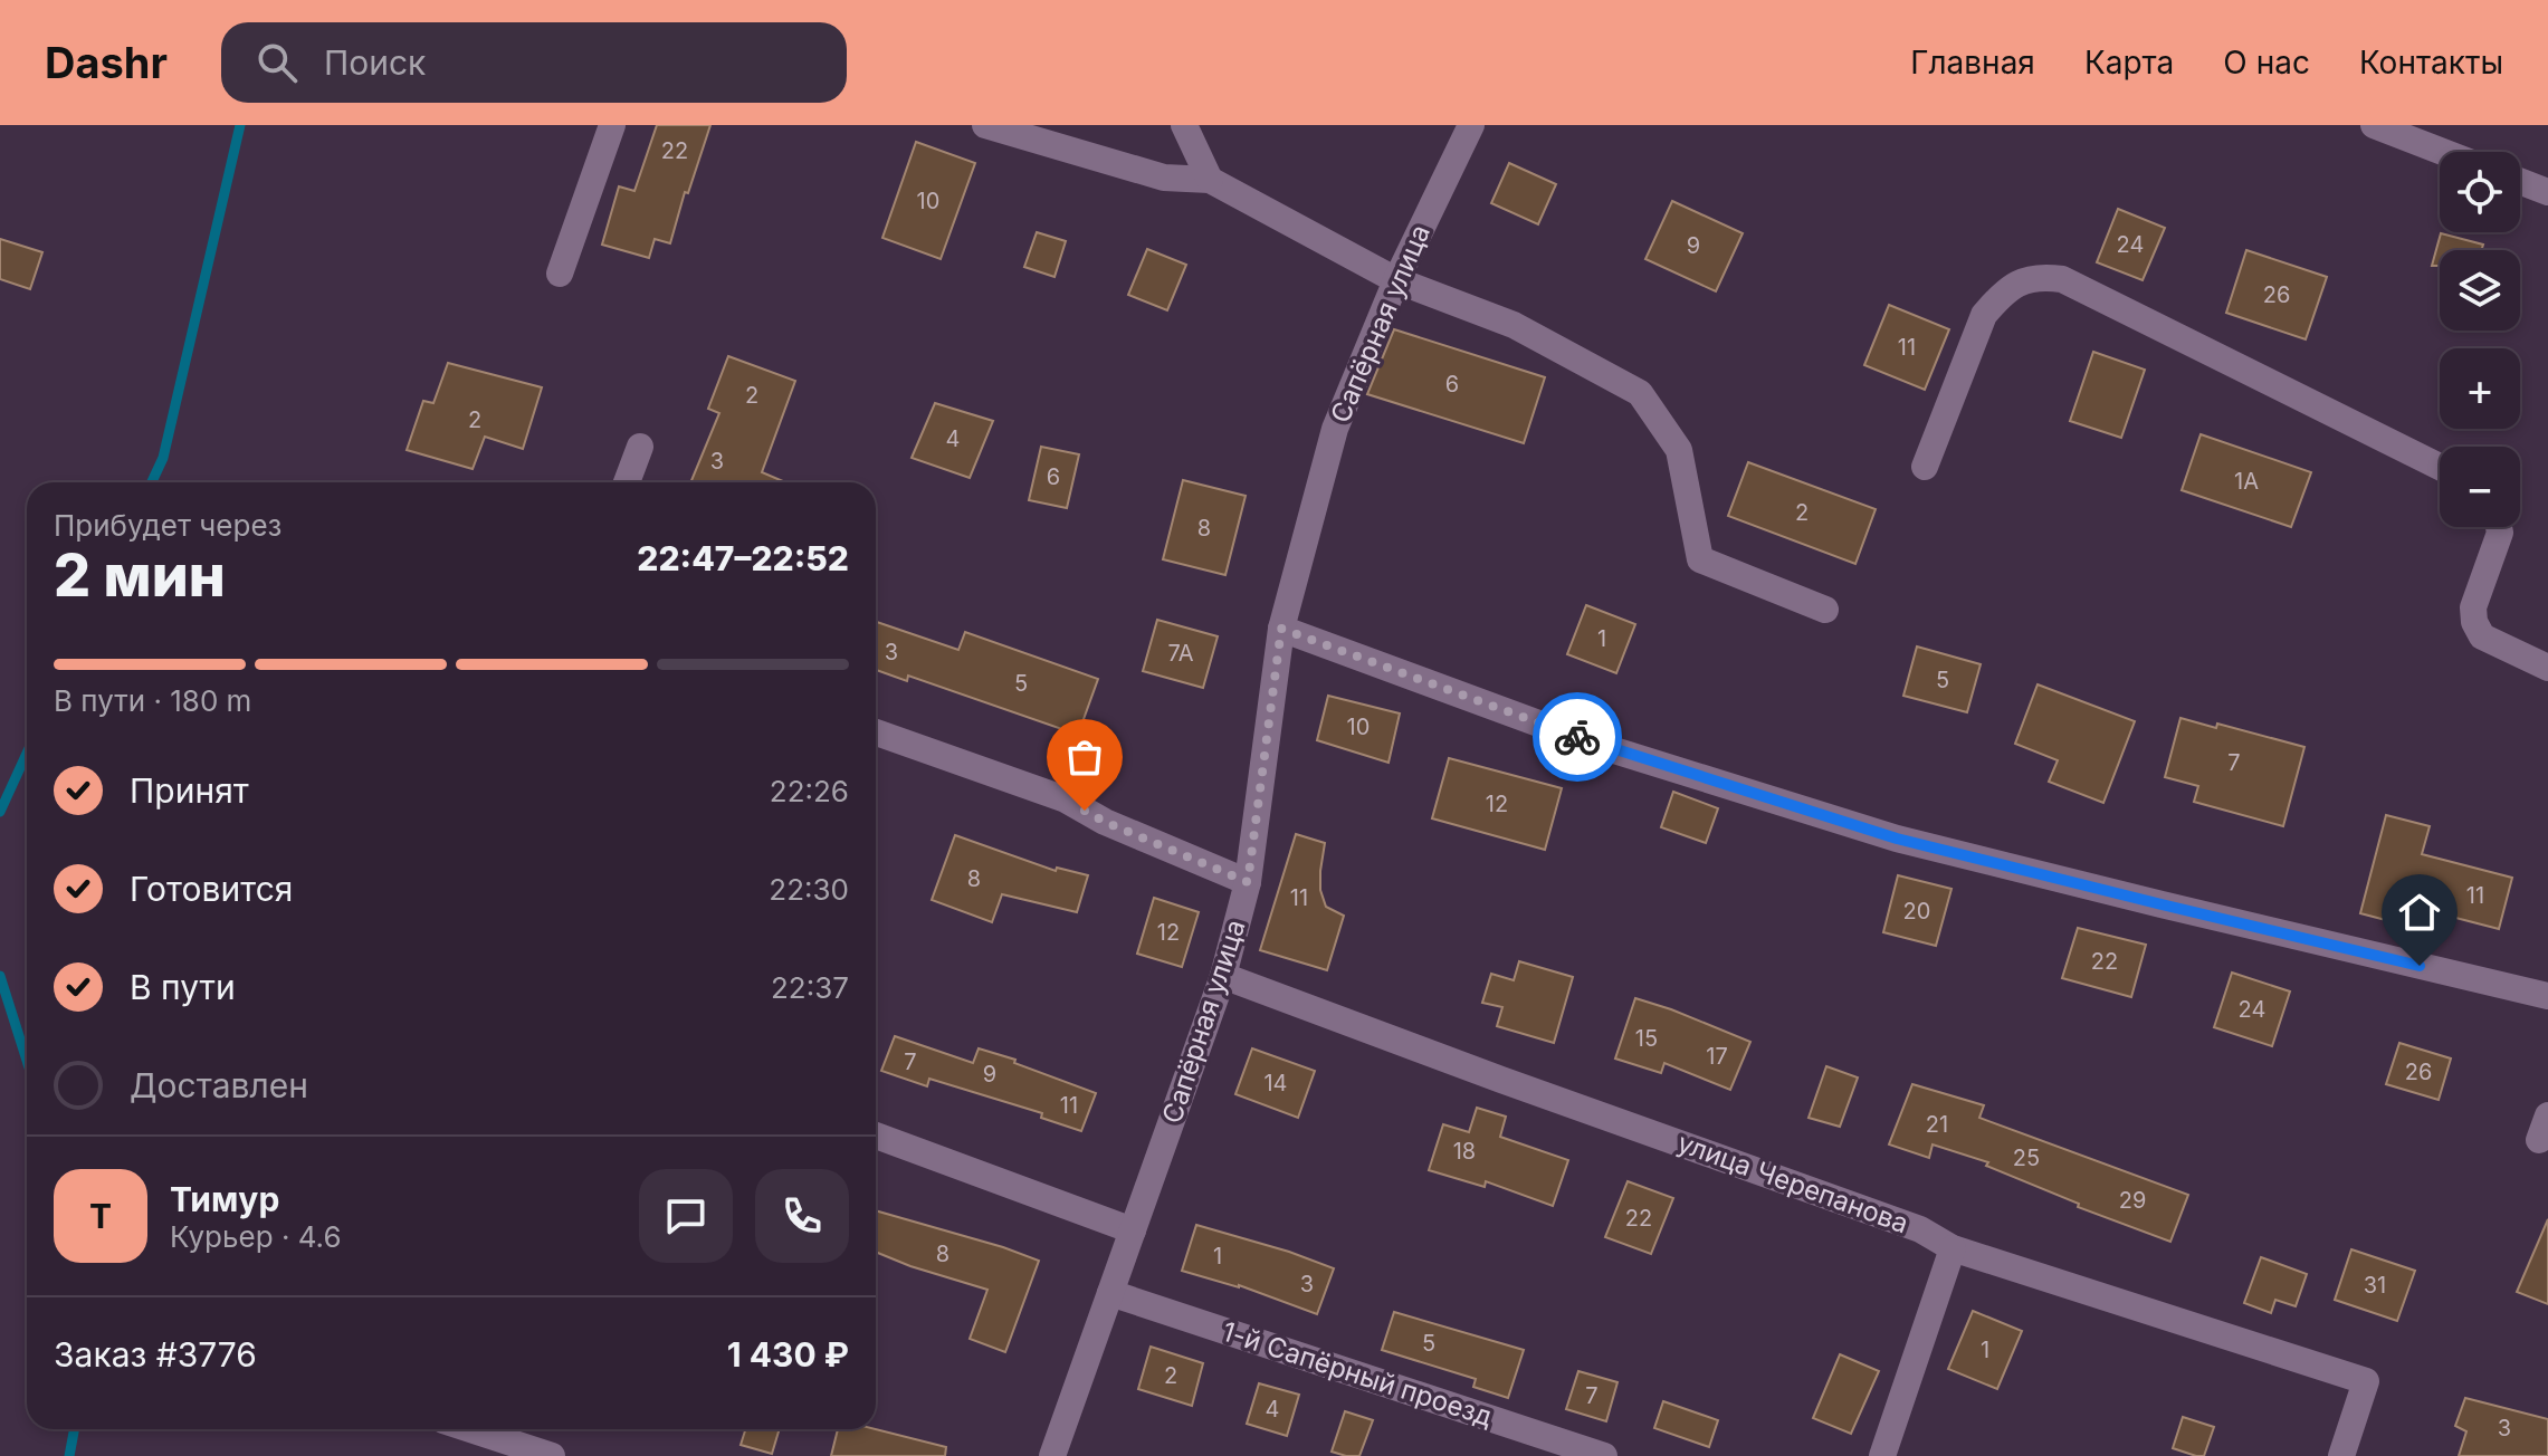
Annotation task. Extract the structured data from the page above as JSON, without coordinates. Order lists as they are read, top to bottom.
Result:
{
  "streets": {
    "street": ["Сапёрная улица", "улица Черепанова", "1-й Сапёрный проезд"]
  },
  "crossings": [
    ["Сапёрная улица", "улица Черепанова"],
    ["Сапёрная улица", "1-й Сапёрный проезд"]
  ],
  "house_numbers": [
    "22",
    "10",
    "24",
    "9",
    "26",
    "11",
    "6",
    "2",
    "2",
    "4",
    "3",
    "6",
    "1А",
    "2",
    "8",
    "1",
    "3",
    "7А",
    "5",
    "5",
    "10",
    "7",
    "12",
    "8",
    "11",
    "11",
    "20",
    "12",
    "22",
    "24",
    "15",
    "17",
    "7",
    "26",
    "9",
    "14",
    "11",
    "21",
    "18",
    "25",
    "29",
    "22",
    "8",
    "1",
    "3",
    "31",
    "5",
    "1",
    "2",
    "7",
    "4",
    "3"
  ],
  "page": {
    "header": "Dashr",
    "search": "Поиск",
    "nav": [
      "Главная",
      "Карта",
      "О нас",
      "Контакты"
    ],
    "map_buttons": ["+", "−"],
    "heading": ["2 мин", "Прибудет через", "22:47–22:52"],
    "panel": [
      "Тимур",
      "Курьер · 4.6",
      "Заказ #3776",
      "1 430 ₽"
    ],
    "bar": "В пути · 180 m",
    "list": [
      ["Принят", "22:26"],
      ["Готовится", "22:30"],
      ["В пути", "22:37"],
      "Доставлен"
    ],
    "round": "Т"
  }
}
